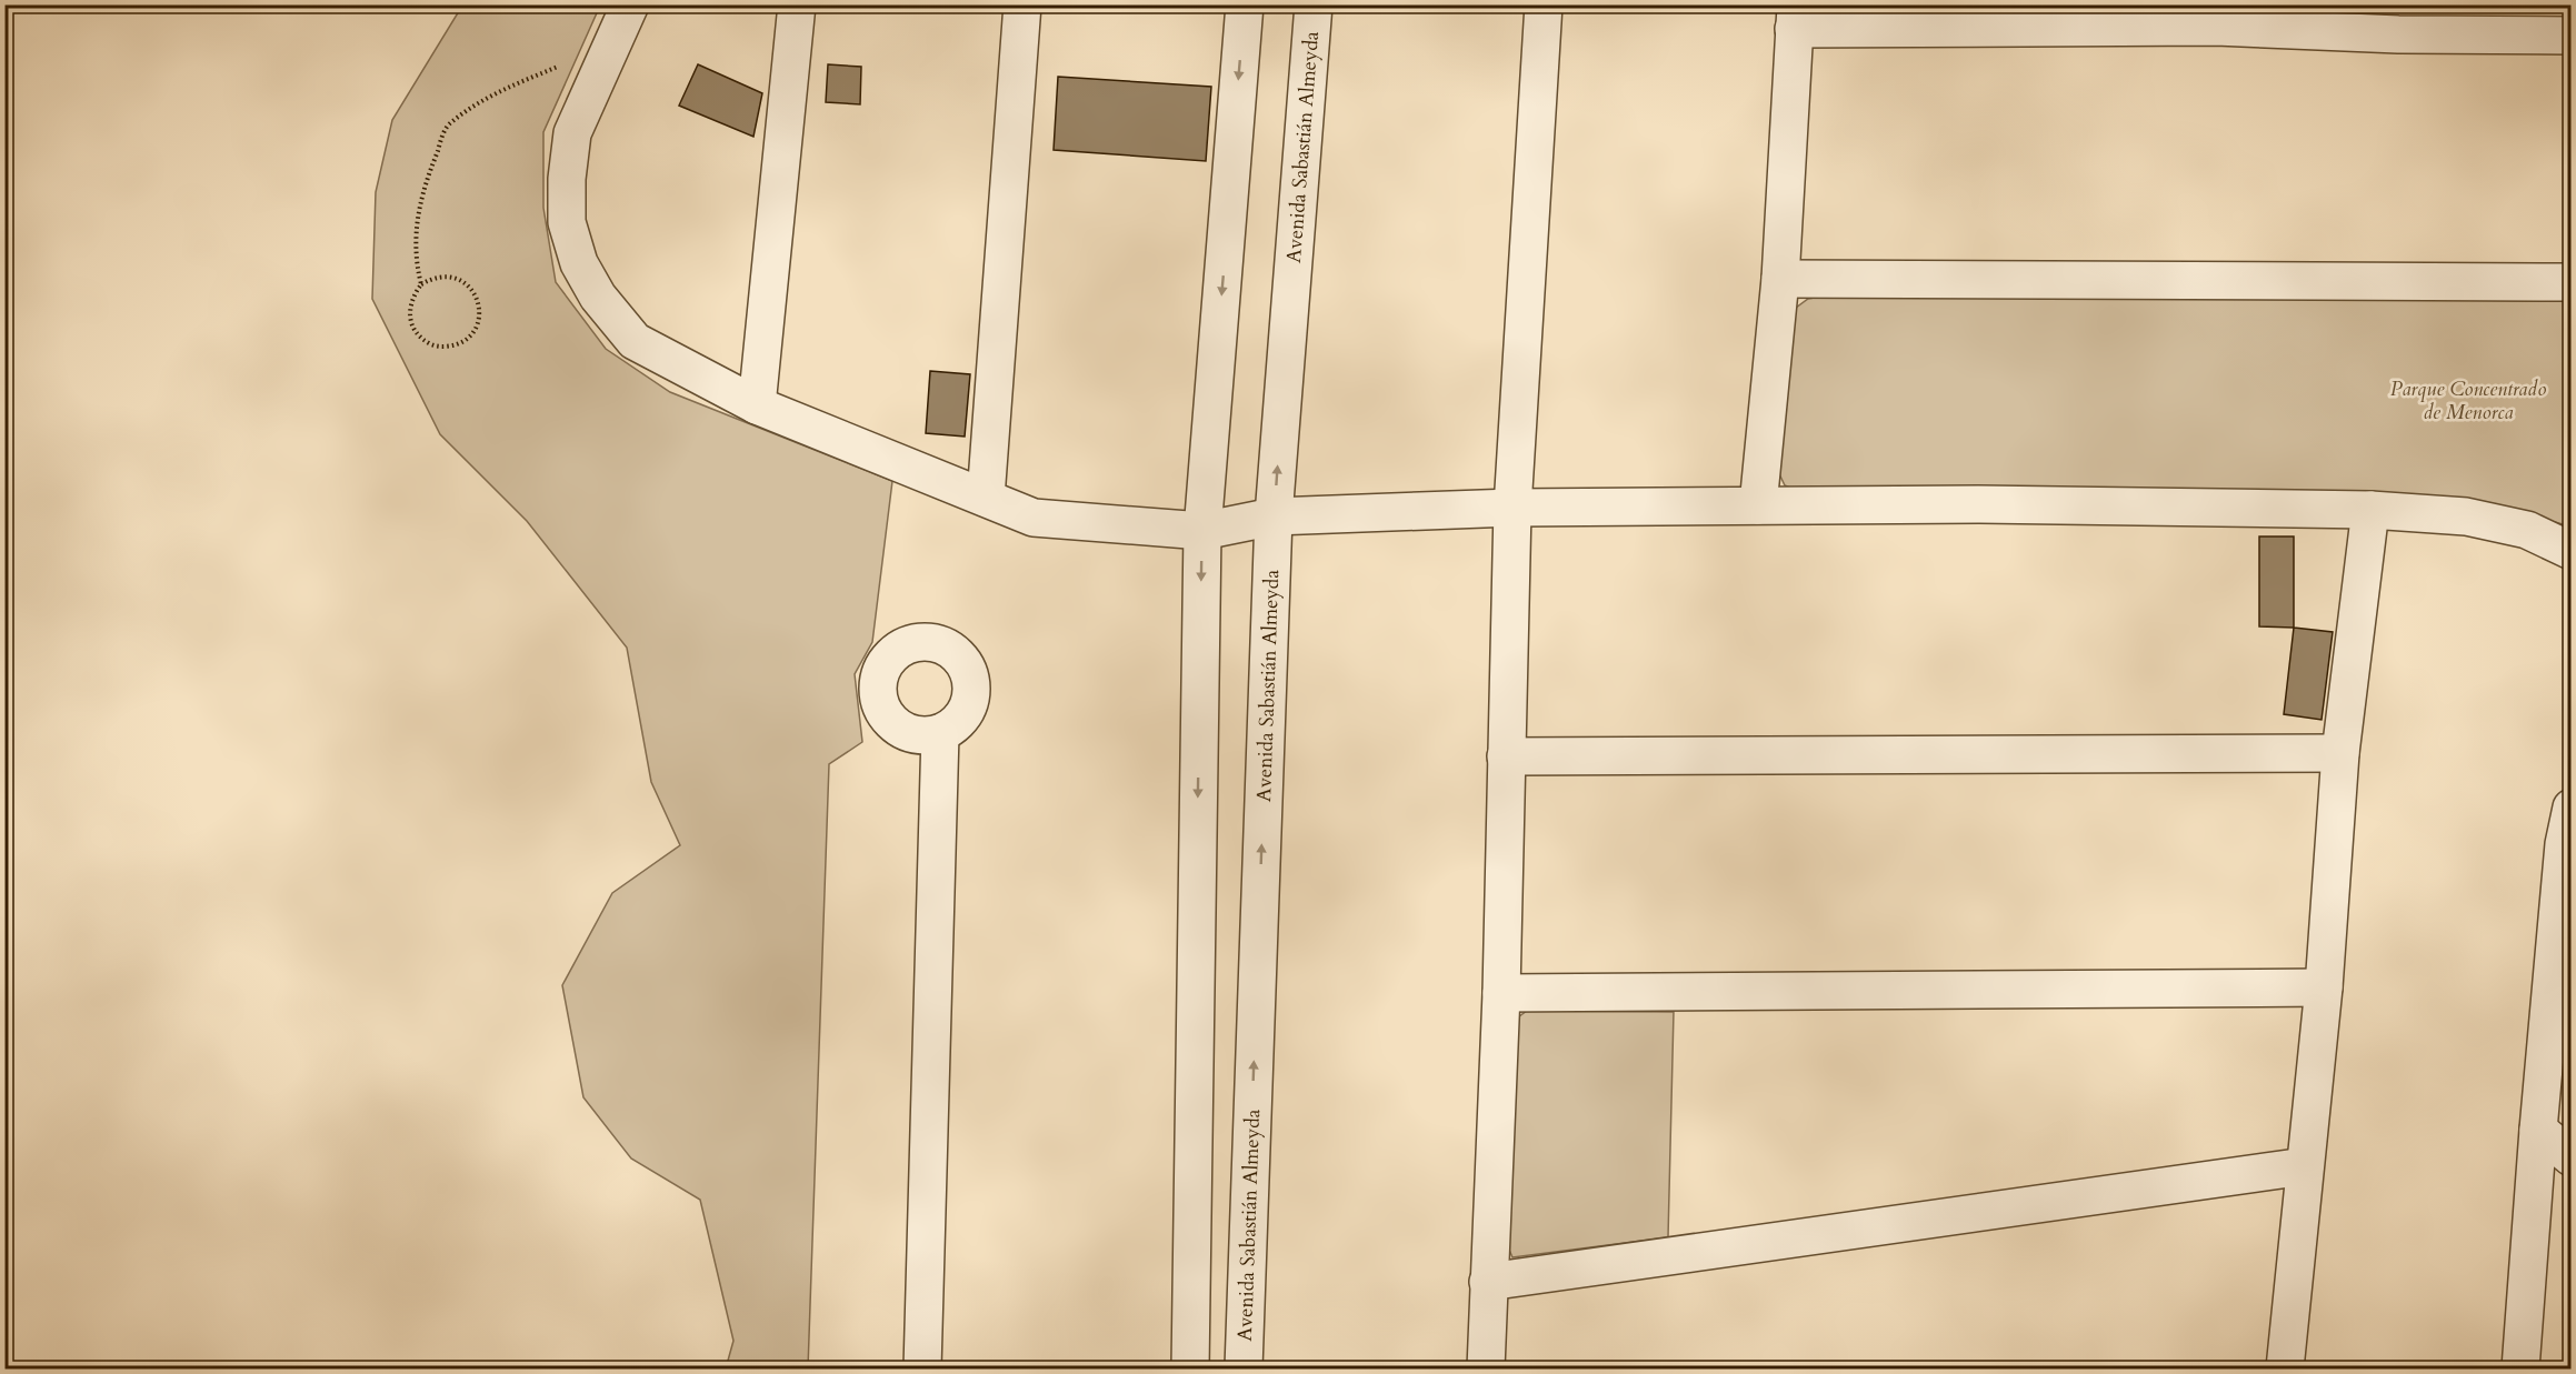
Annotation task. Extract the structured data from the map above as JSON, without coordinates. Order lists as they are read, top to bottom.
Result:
{
  "streets": {
    "street": ["Avenida Sabastián Almeyda"]
  },
  "parks": ["Parque Concentrado de Menorca"]
}
